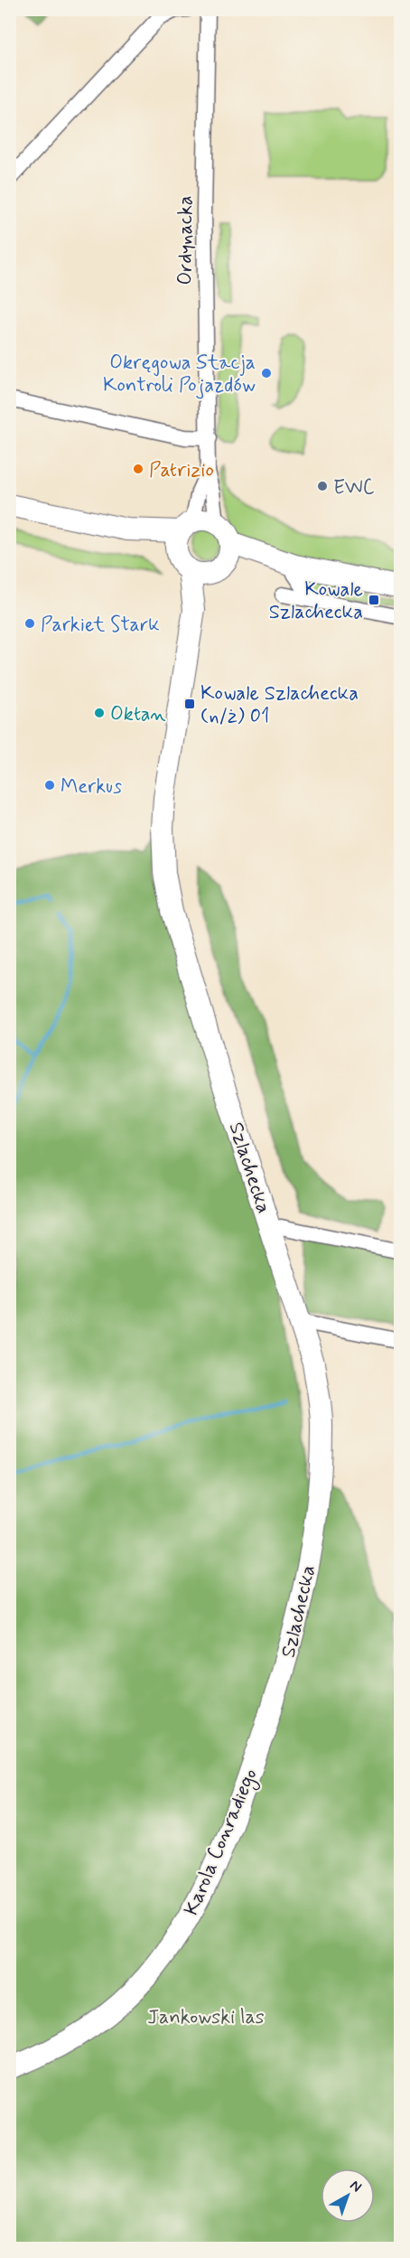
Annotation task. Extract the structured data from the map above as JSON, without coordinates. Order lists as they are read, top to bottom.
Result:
{
  "streets": {
    "street": ["Ordynacka", "Szlachecka", "Karola Conradiego"]
  },
  "crossings": [
    ["Ordynacka", "Szlachecka"],
    ["Szlachecka", "Karola Conradiego"]
  ],
  "parks": ["Jankowski las"],
  "places": {
    "other": [
      "Okręgowa Stacja Kontroli Pojazdów",
      "Patrizio",
      "EWC",
      "Parkiet Stark",
      "Oktan",
      "Merkus"
    ],
    "transit": ["Kowale Szlachecka", "Kowale Szlachecka (n/ż) 01"]
  },
  "north": "top right"
}
